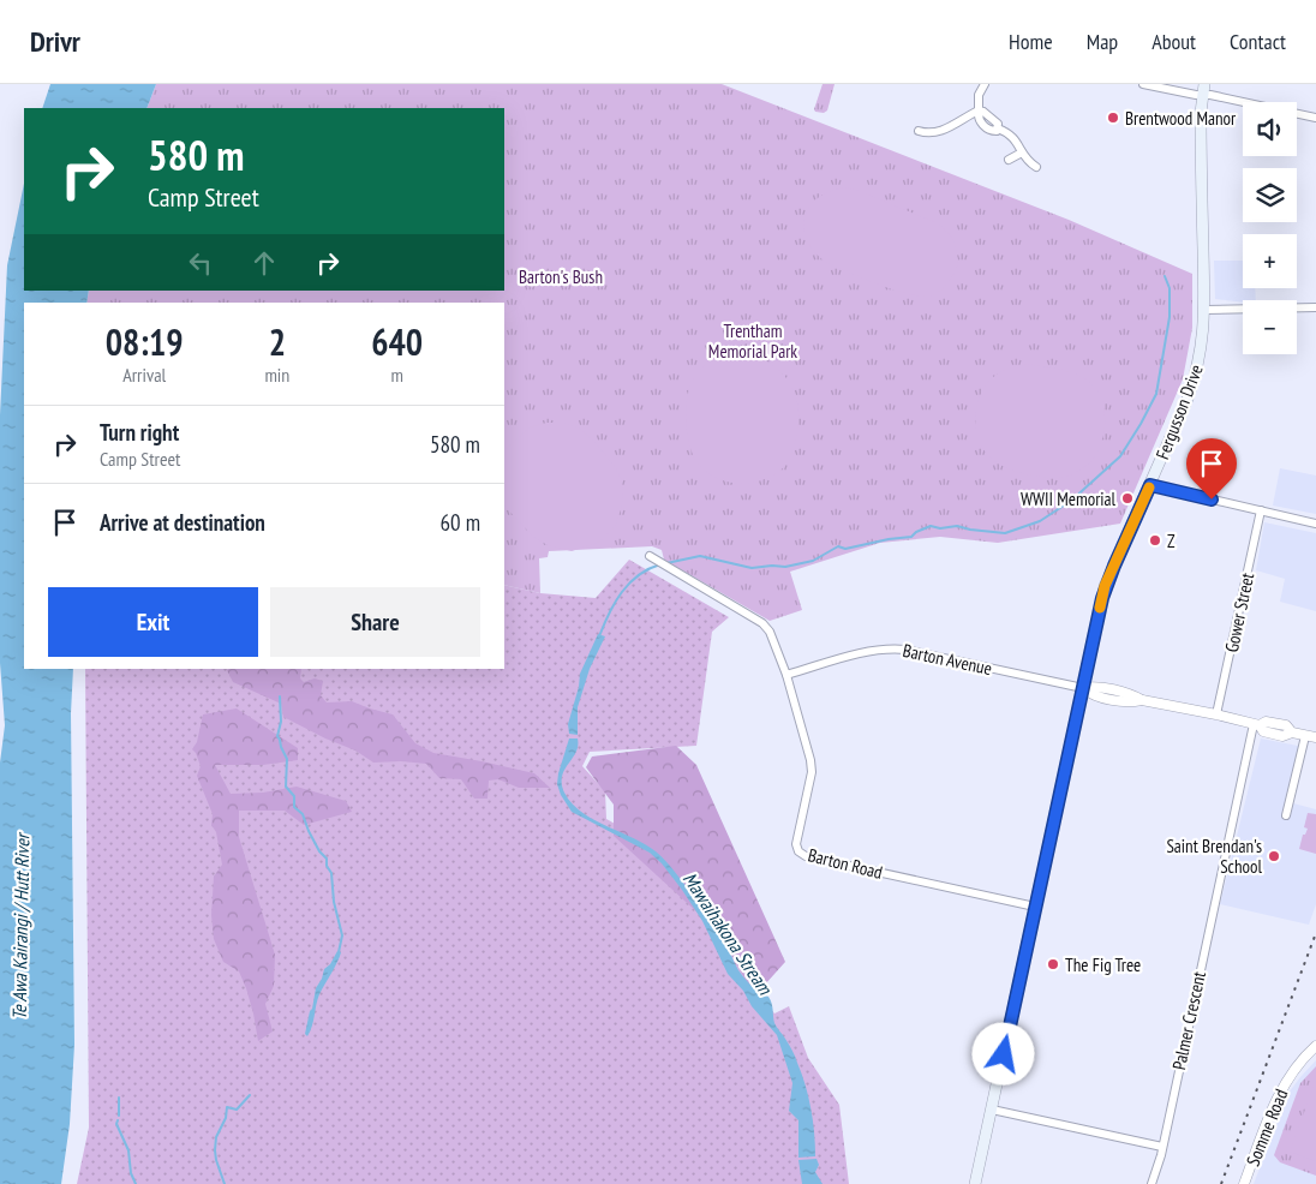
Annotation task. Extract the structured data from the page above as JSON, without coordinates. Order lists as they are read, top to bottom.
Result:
{
  "streets": {
    "main road": ["Fergusson Drive"],
    "street": [
      "Gower Street",
      "Barton Avenue",
      "Barton Road",
      "Palmer Crescent",
      "Somme Road"
    ]
  },
  "crossings": [
    ["Fergusson Drive", "Barton Avenue"],
    ["Fergusson Drive", "Barton Road"],
    ["Barton Avenue", "Barton Road"]
  ],
  "water": ["Te Awa Kairangi / Hutt River", "Mawaihakona Stream"],
  "parks": ["Barton's Bush", "Trentham Memorial Park"],
  "places": [
    "Brentwood Manor",
    "WWII Memorial",
    "Z",
    "Saint Brendan's School",
    "The Fig Tree"
  ],
  "page": {
    "header": "Drivr",
    "nav": [
      "Home",
      "Map",
      "About",
      "Contact"
    ],
    "map_buttons": ["+", "−"],
    "turn": ["580 m", "Camp Street"],
    "eta": [
      "08:19",
      "Arrival",
      "2",
      "min",
      "640",
      "m"
    ],
    "list": [
      {
        "name": "Turn right",
        "note": "Camp Street",
        "value": "580 m"
      },
      {
        "name": "Arrive at destination",
        "value": "60 m"
      }
    ],
    "buttons": ["Exit", "Share"]
  }
}
